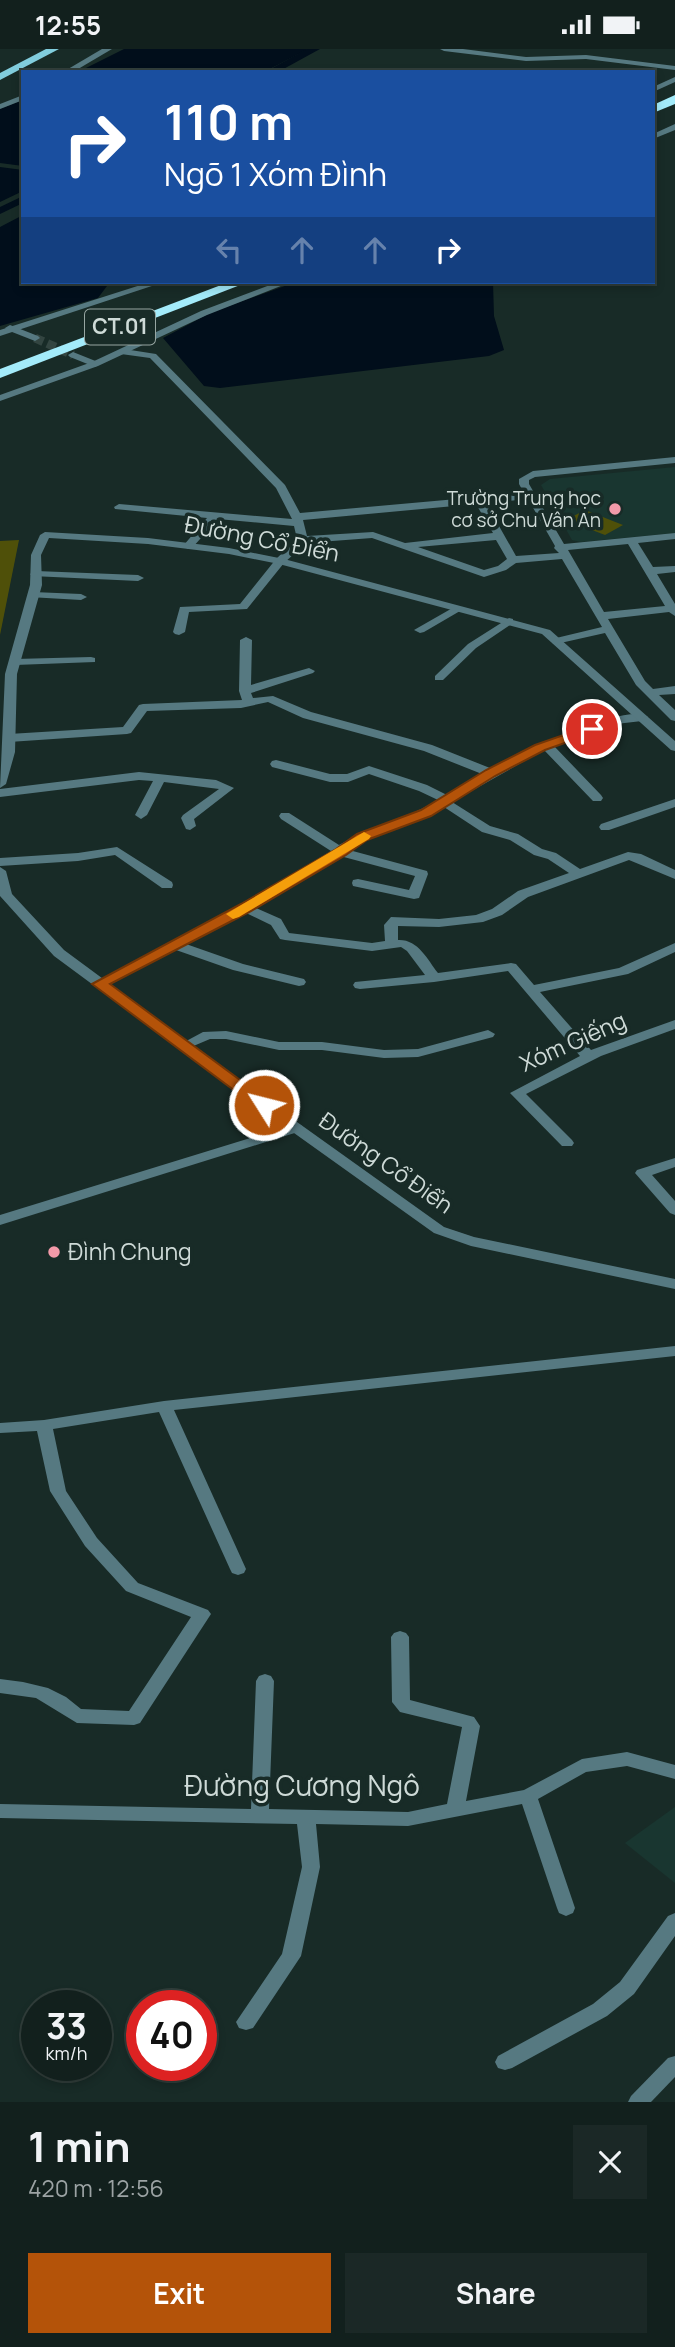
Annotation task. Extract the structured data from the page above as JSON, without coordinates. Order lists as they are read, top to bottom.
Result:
{
  "streets": {
    "highway": ["CT.01"],
    "street": ["Đường Cổ Điển", "Xóm Giếng", "Đường Cương Ngô"]
  },
  "places": ["Trường Trung học cơ sở Chu Vân An", "Đình Chung"],
  "page": {
    "status": "12:55",
    "turn": ["110 m", "Ngõ 1 Xóm Đình"],
    "speed": "33 km/h",
    "limit": "40",
    "heading": ["1 min", "420 m · 12:56"],
    "buttons": ["Exit", "Share"]
  }
}
